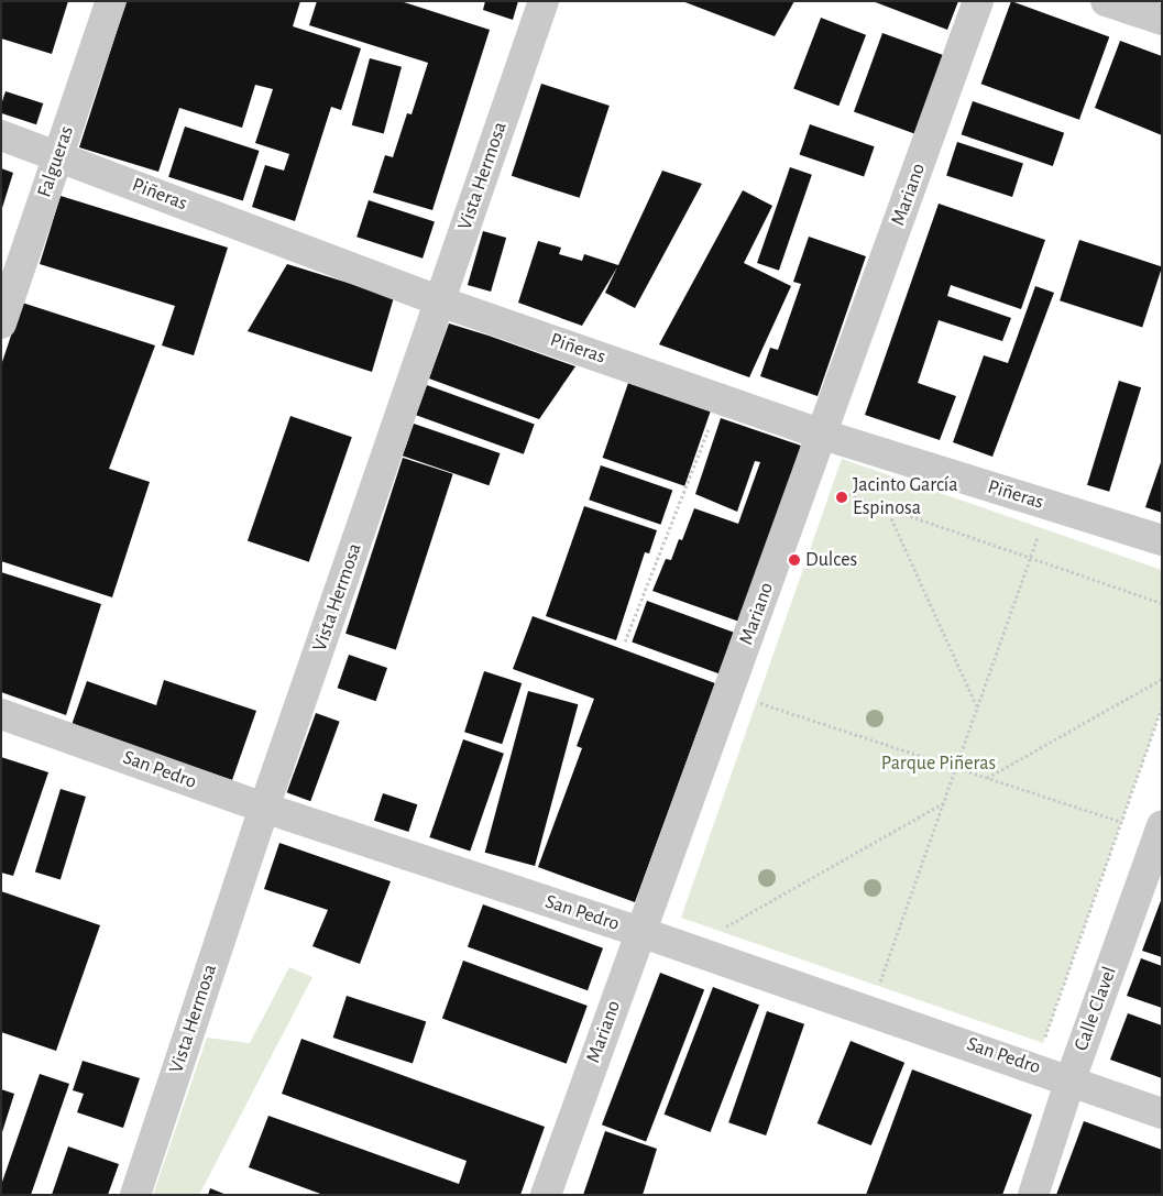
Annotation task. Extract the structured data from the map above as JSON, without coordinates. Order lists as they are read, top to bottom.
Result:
{
  "streets": {
    "street": [
      "Falgueras",
      "Vista Hermosa",
      "Piñeras",
      "Mariano",
      "San Pedro",
      "Calle Clavel"
    ]
  },
  "crossings": [
    ["Falgueras", "Piñeras"],
    ["Vista Hermosa", "Piñeras"],
    ["Vista Hermosa", "San Pedro"],
    ["Piñeras", "Mariano"],
    ["Mariano", "San Pedro"],
    ["San Pedro", "Calle Clavel"]
  ],
  "parks": ["Parque Piñeras"],
  "places": ["Jacinto García Espinosa", "Dulces"]
}
